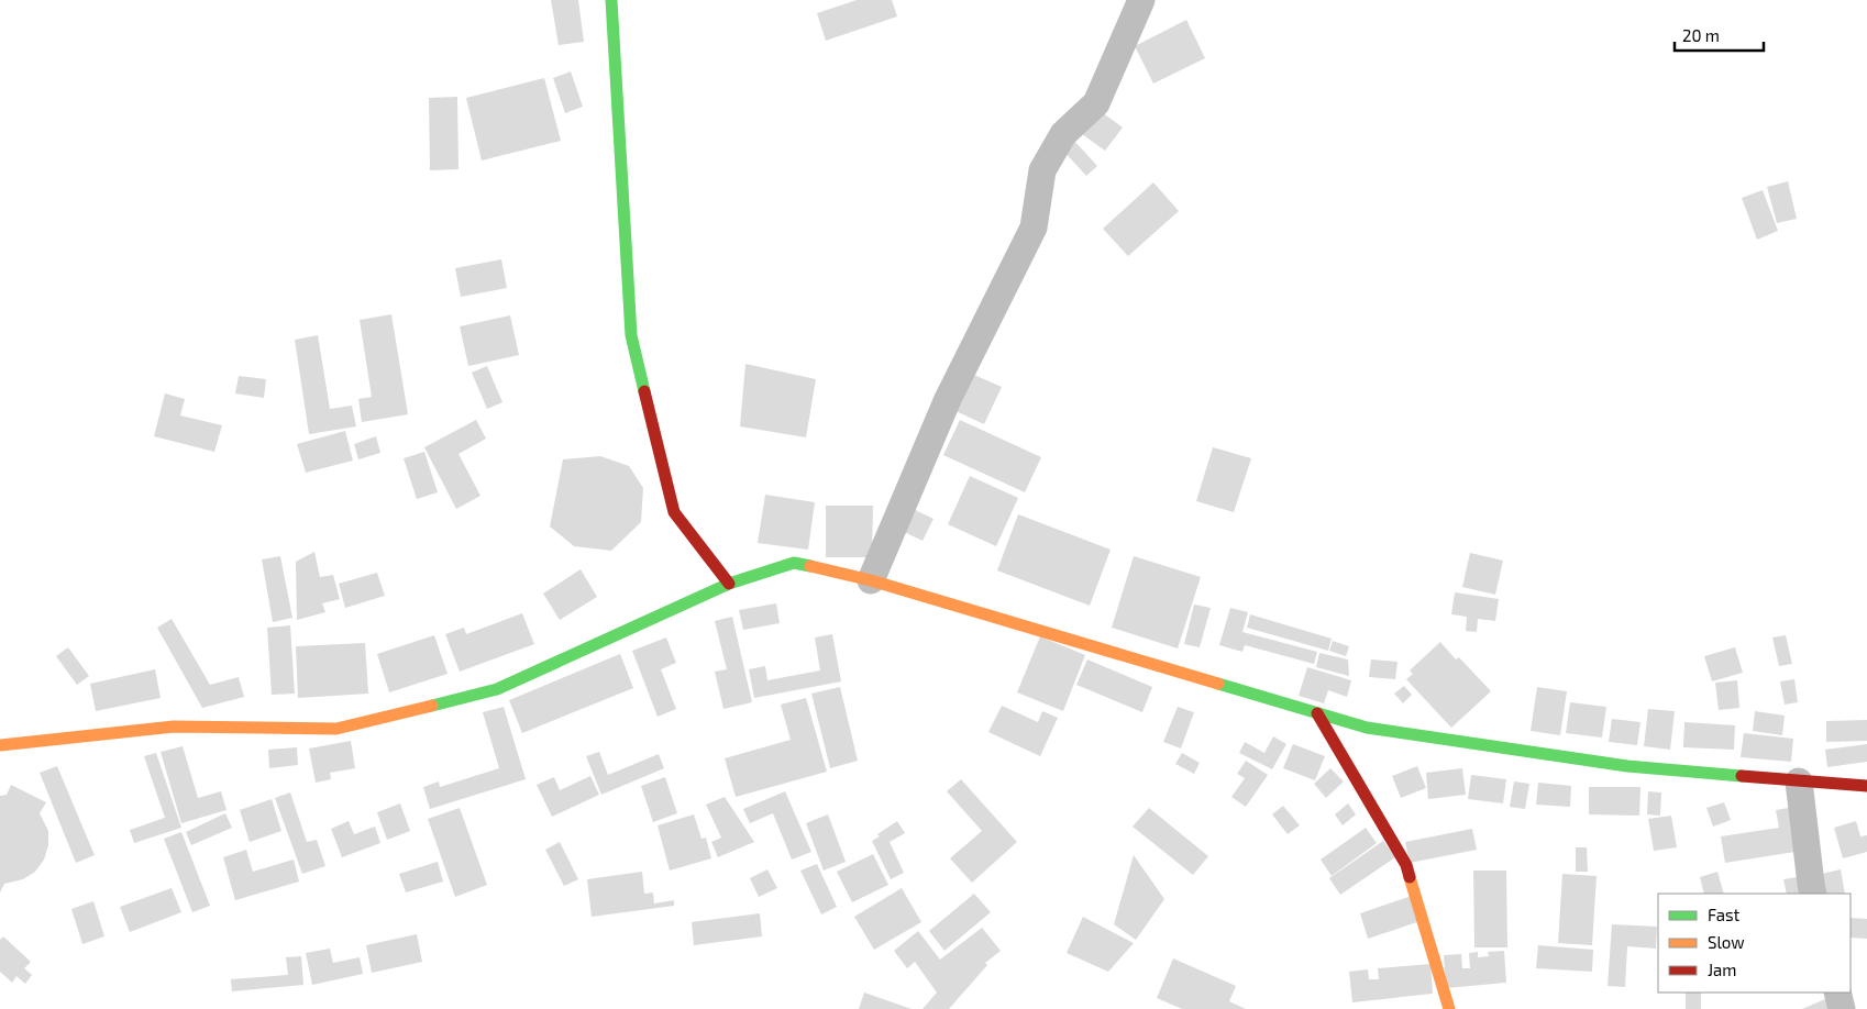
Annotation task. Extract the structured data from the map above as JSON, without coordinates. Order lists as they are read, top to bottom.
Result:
{
  "legend": ["Fast", "Slow", "Jam"],
  "scale_bar": "20 m"
}
